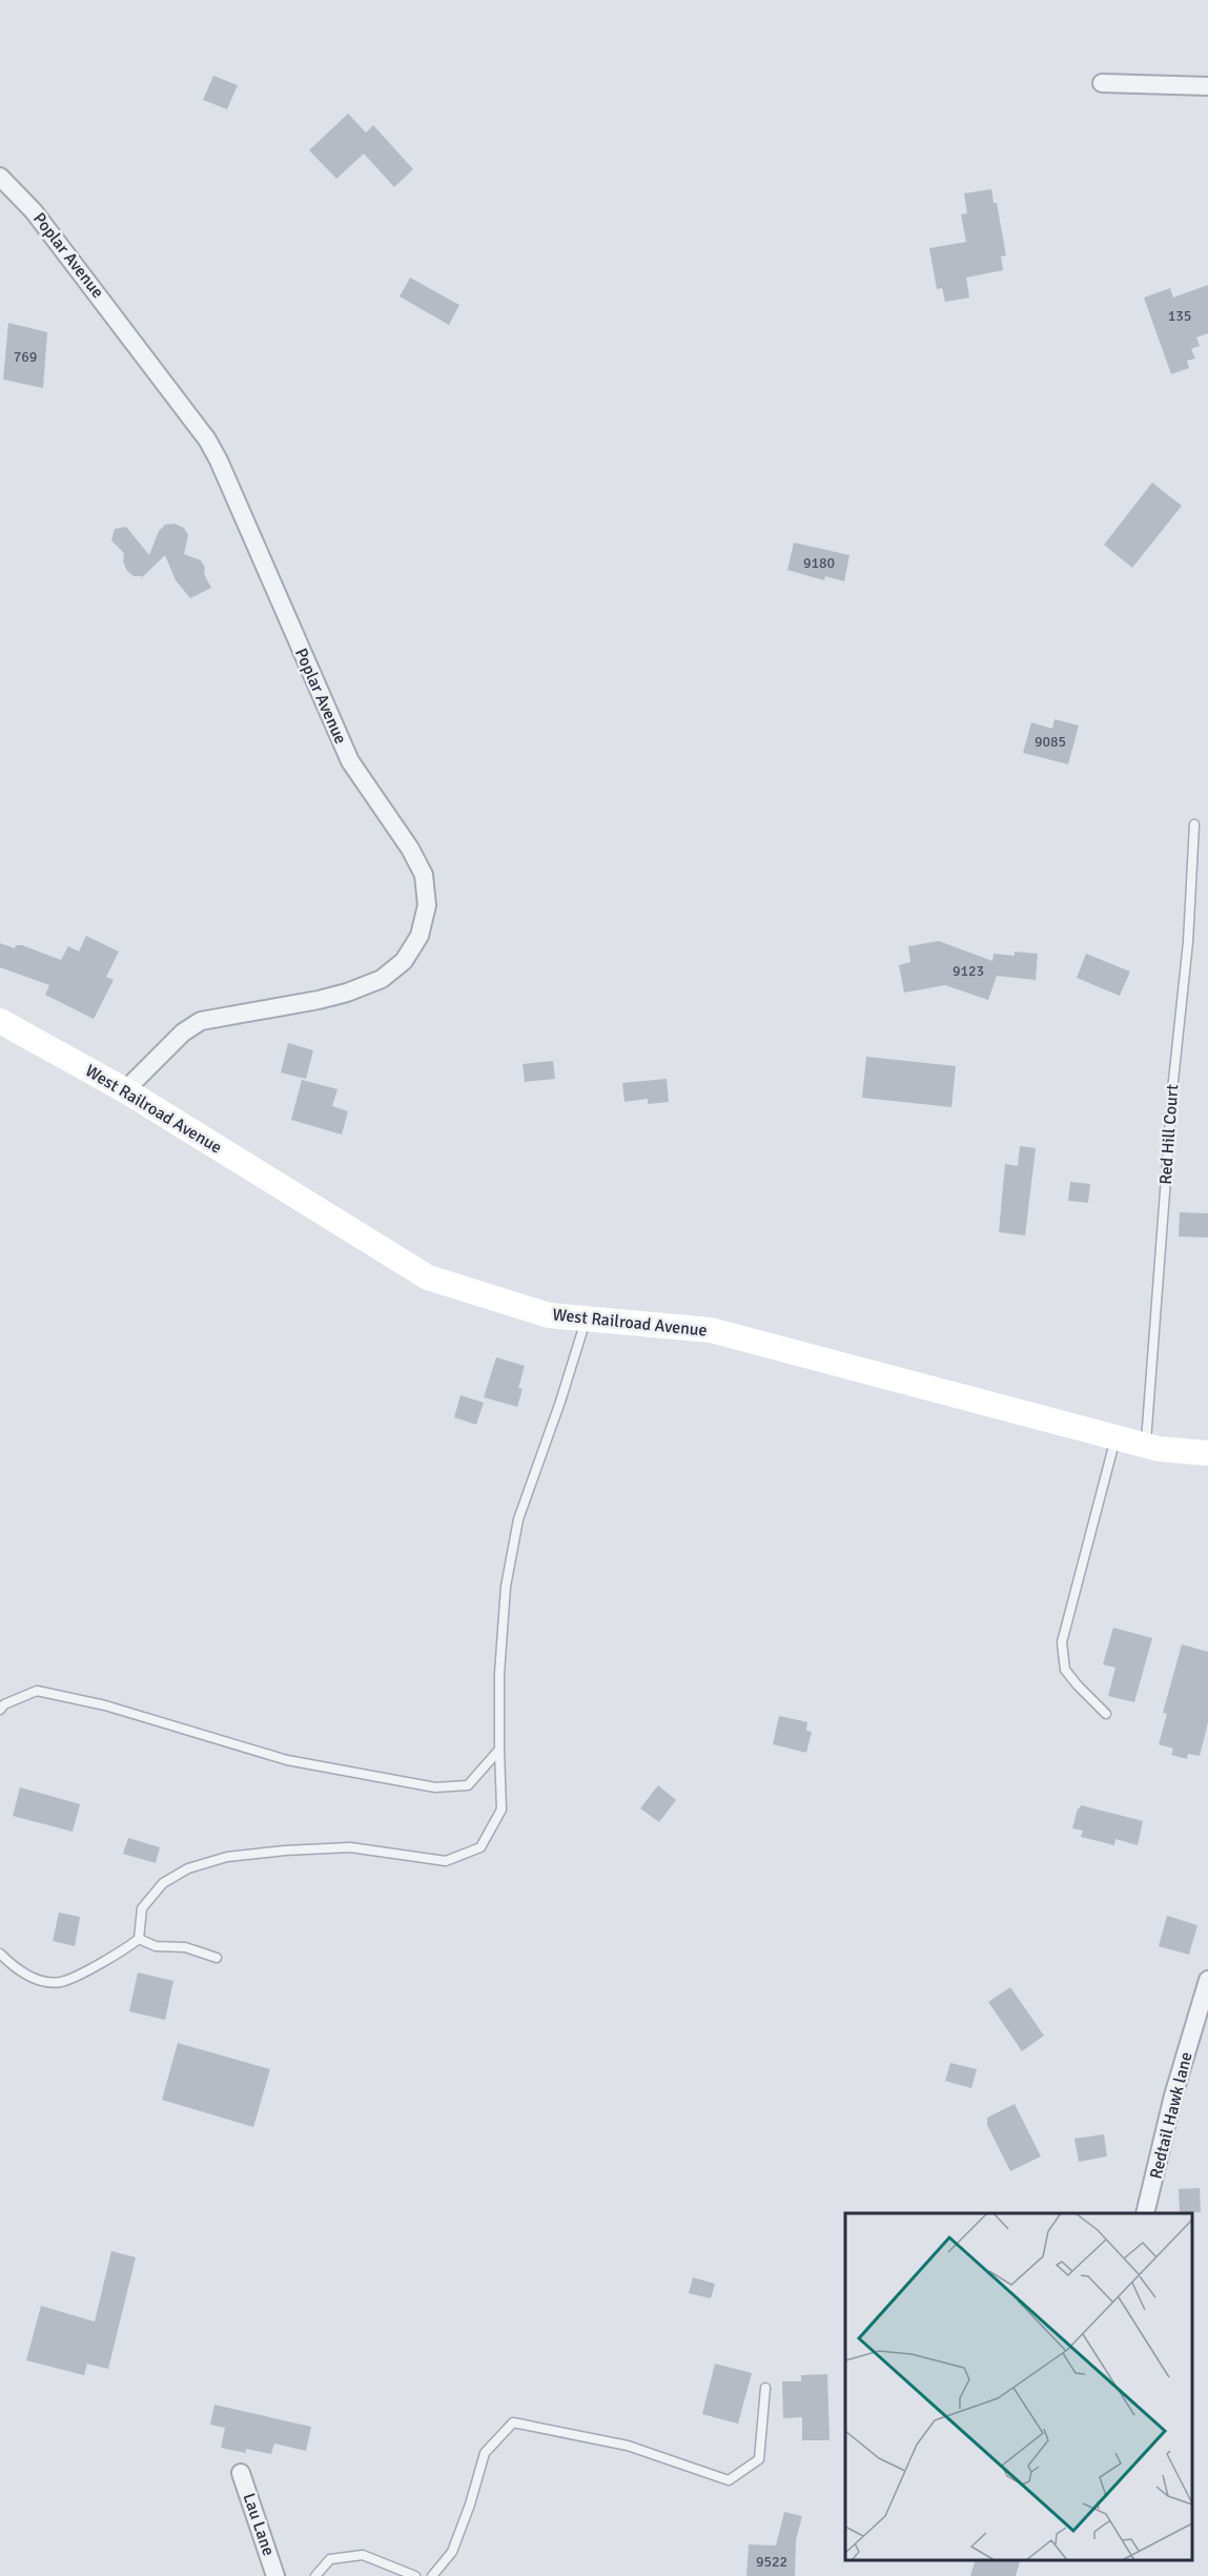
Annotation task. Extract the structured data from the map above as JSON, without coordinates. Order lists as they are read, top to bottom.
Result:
{
  "streets": {
    "main road": ["West Railroad Avenue"],
    "street": ["Poplar Avenue", "Redtail Hawk lane", "Lau Lane"],
    "lane": ["Red Hill Court"]
  },
  "crossings": [
    ["Poplar Avenue", "West Railroad Avenue"],
    ["West Railroad Avenue", "Red Hill Court"]
  ],
  "house_numbers": [
    "135",
    "769",
    "9180",
    "9085",
    "9123",
    "9522"
  ]
}
